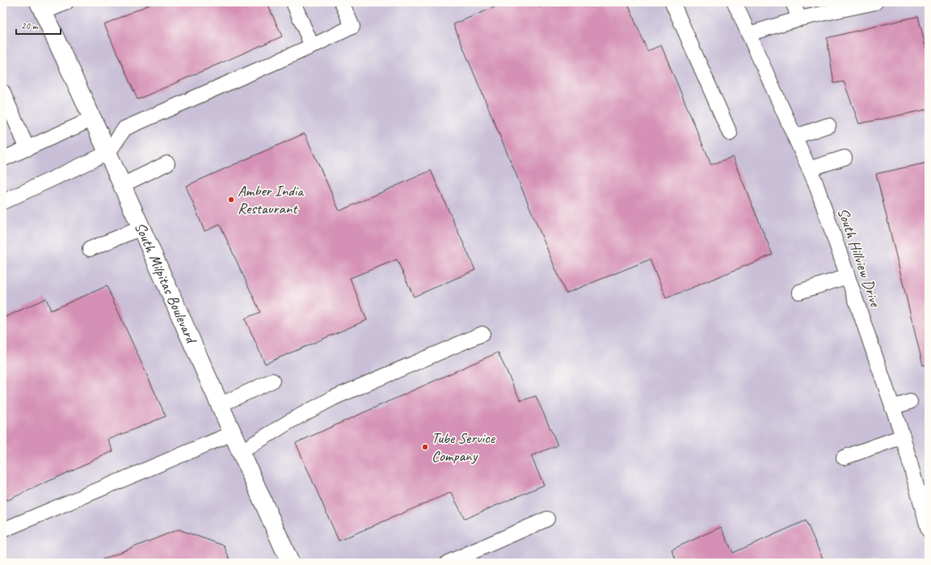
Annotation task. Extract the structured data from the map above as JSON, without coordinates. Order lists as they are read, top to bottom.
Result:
{
  "streets": {
    "main road": ["South Milpitas Boulevard"],
    "street": ["South Hillview Drive"]
  },
  "places": ["Amber India Restaurant", "Tube Service Company"],
  "scale_bar": "20 m"
}
